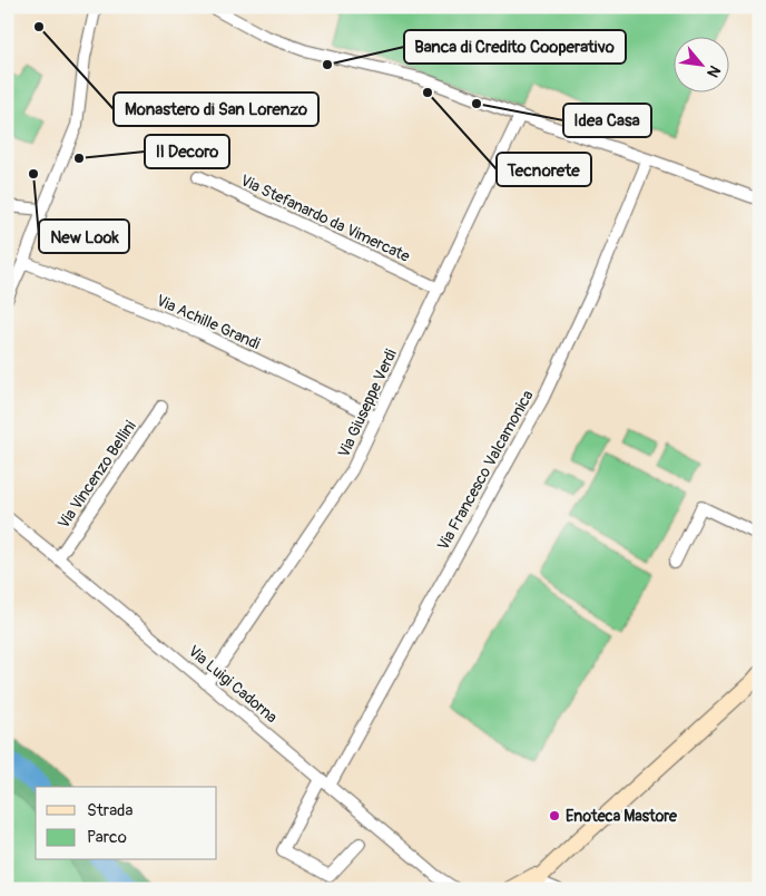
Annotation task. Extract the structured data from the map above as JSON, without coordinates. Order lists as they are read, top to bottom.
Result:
{
  "streets": {
    "street": [
      "Via Stefanardo da Vimercate",
      "Via Achille Grandi",
      "Via Giuseppe Verdi",
      "Via Francesco Valcamonica",
      "Via Vincenzo Bellini",
      "Via Luigi Cadorna"
    ]
  },
  "crossings": [
    ["Via Stefanardo da Vimercate", "Via Giuseppe Verdi"],
    ["Via Achille Grandi", "Via Giuseppe Verdi"],
    ["Via Giuseppe Verdi", "Via Luigi Cadorna"],
    ["Via Francesco Valcamonica", "Via Luigi Cadorna"],
    ["Via Vincenzo Bellini", "Via Luigi Cadorna"]
  ],
  "places": [
    "Monastero di San Lorenzo",
    "Banca di Credito Cooperativo",
    "Tecnorete",
    "Idea Casa",
    "Il Decoro",
    "New Look",
    "Enoteca Mastore"
  ],
  "legend": ["Strada", "Parco"],
  "north": "bottom right"
}
